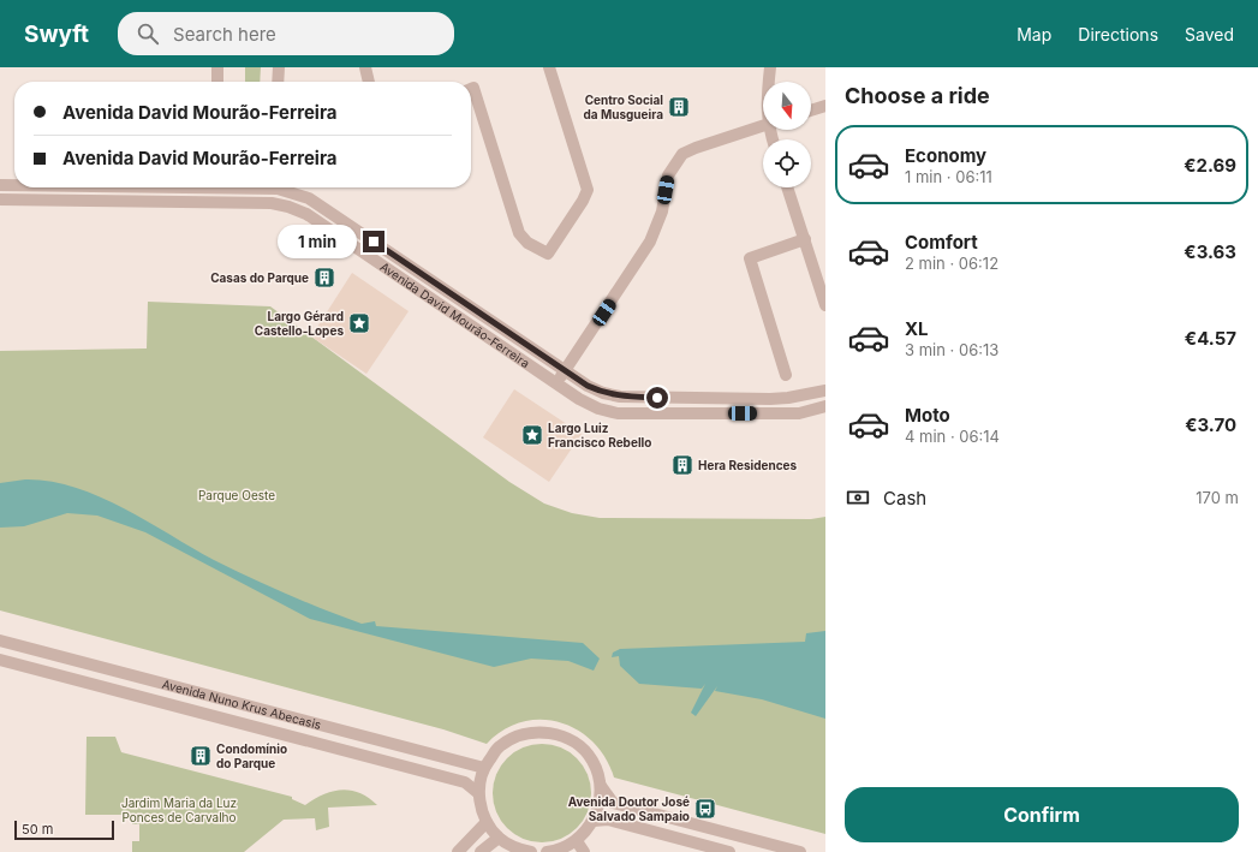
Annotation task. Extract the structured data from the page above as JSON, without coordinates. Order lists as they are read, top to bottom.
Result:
{
  "streets": {
    "street": ["Avenida David Mourão-Ferreira", "Avenida Nuno Krus Abecasis"]
  },
  "parks": ["Parque Oeste", "Jardim Maria da Luz Ponces de Carvalho"],
  "places": {
    "building": [
      "Centro Social da Musgueira",
      "Casas do Parque",
      "Hera Residences",
      "Condomínio do Parque"
    ],
    "place": ["Largo Gérard Castello-Lopes", "Largo Luiz Francisco Rebello"],
    "bus stop": ["Avenida Doutor José Salvado Sampaio"]
  },
  "scale_bar": "50 m",
  "north": "bottom",
  "page": {
    "header": "Swyft",
    "search": "Search here",
    "nav": ["Map", "Directions", "Saved"],
    "heading": "Choose a ride",
    "banner": ["Avenida David Mourão-Ferreira", "Avenida David Mourão-Ferreira"],
    "list": [
      {
        "name": "Economy",
        "note": "1 min · 06:11",
        "value": "€2.69"
      },
      {
        "name": "Comfort",
        "note": "2 min · 06:12",
        "value": "€3.63"
      },
      {
        "name": "XL",
        "note": "3 min · 06:13",
        "value": "€4.57"
      },
      {
        "name": "Moto",
        "note": "4 min · 06:14",
        "value": "€3.70"
      }
    ],
    "bubble": "1 min",
    "pay": ["Cash", "170 m"],
    "buttons": "Confirm",
    "scale": "50 m"
  }
}
